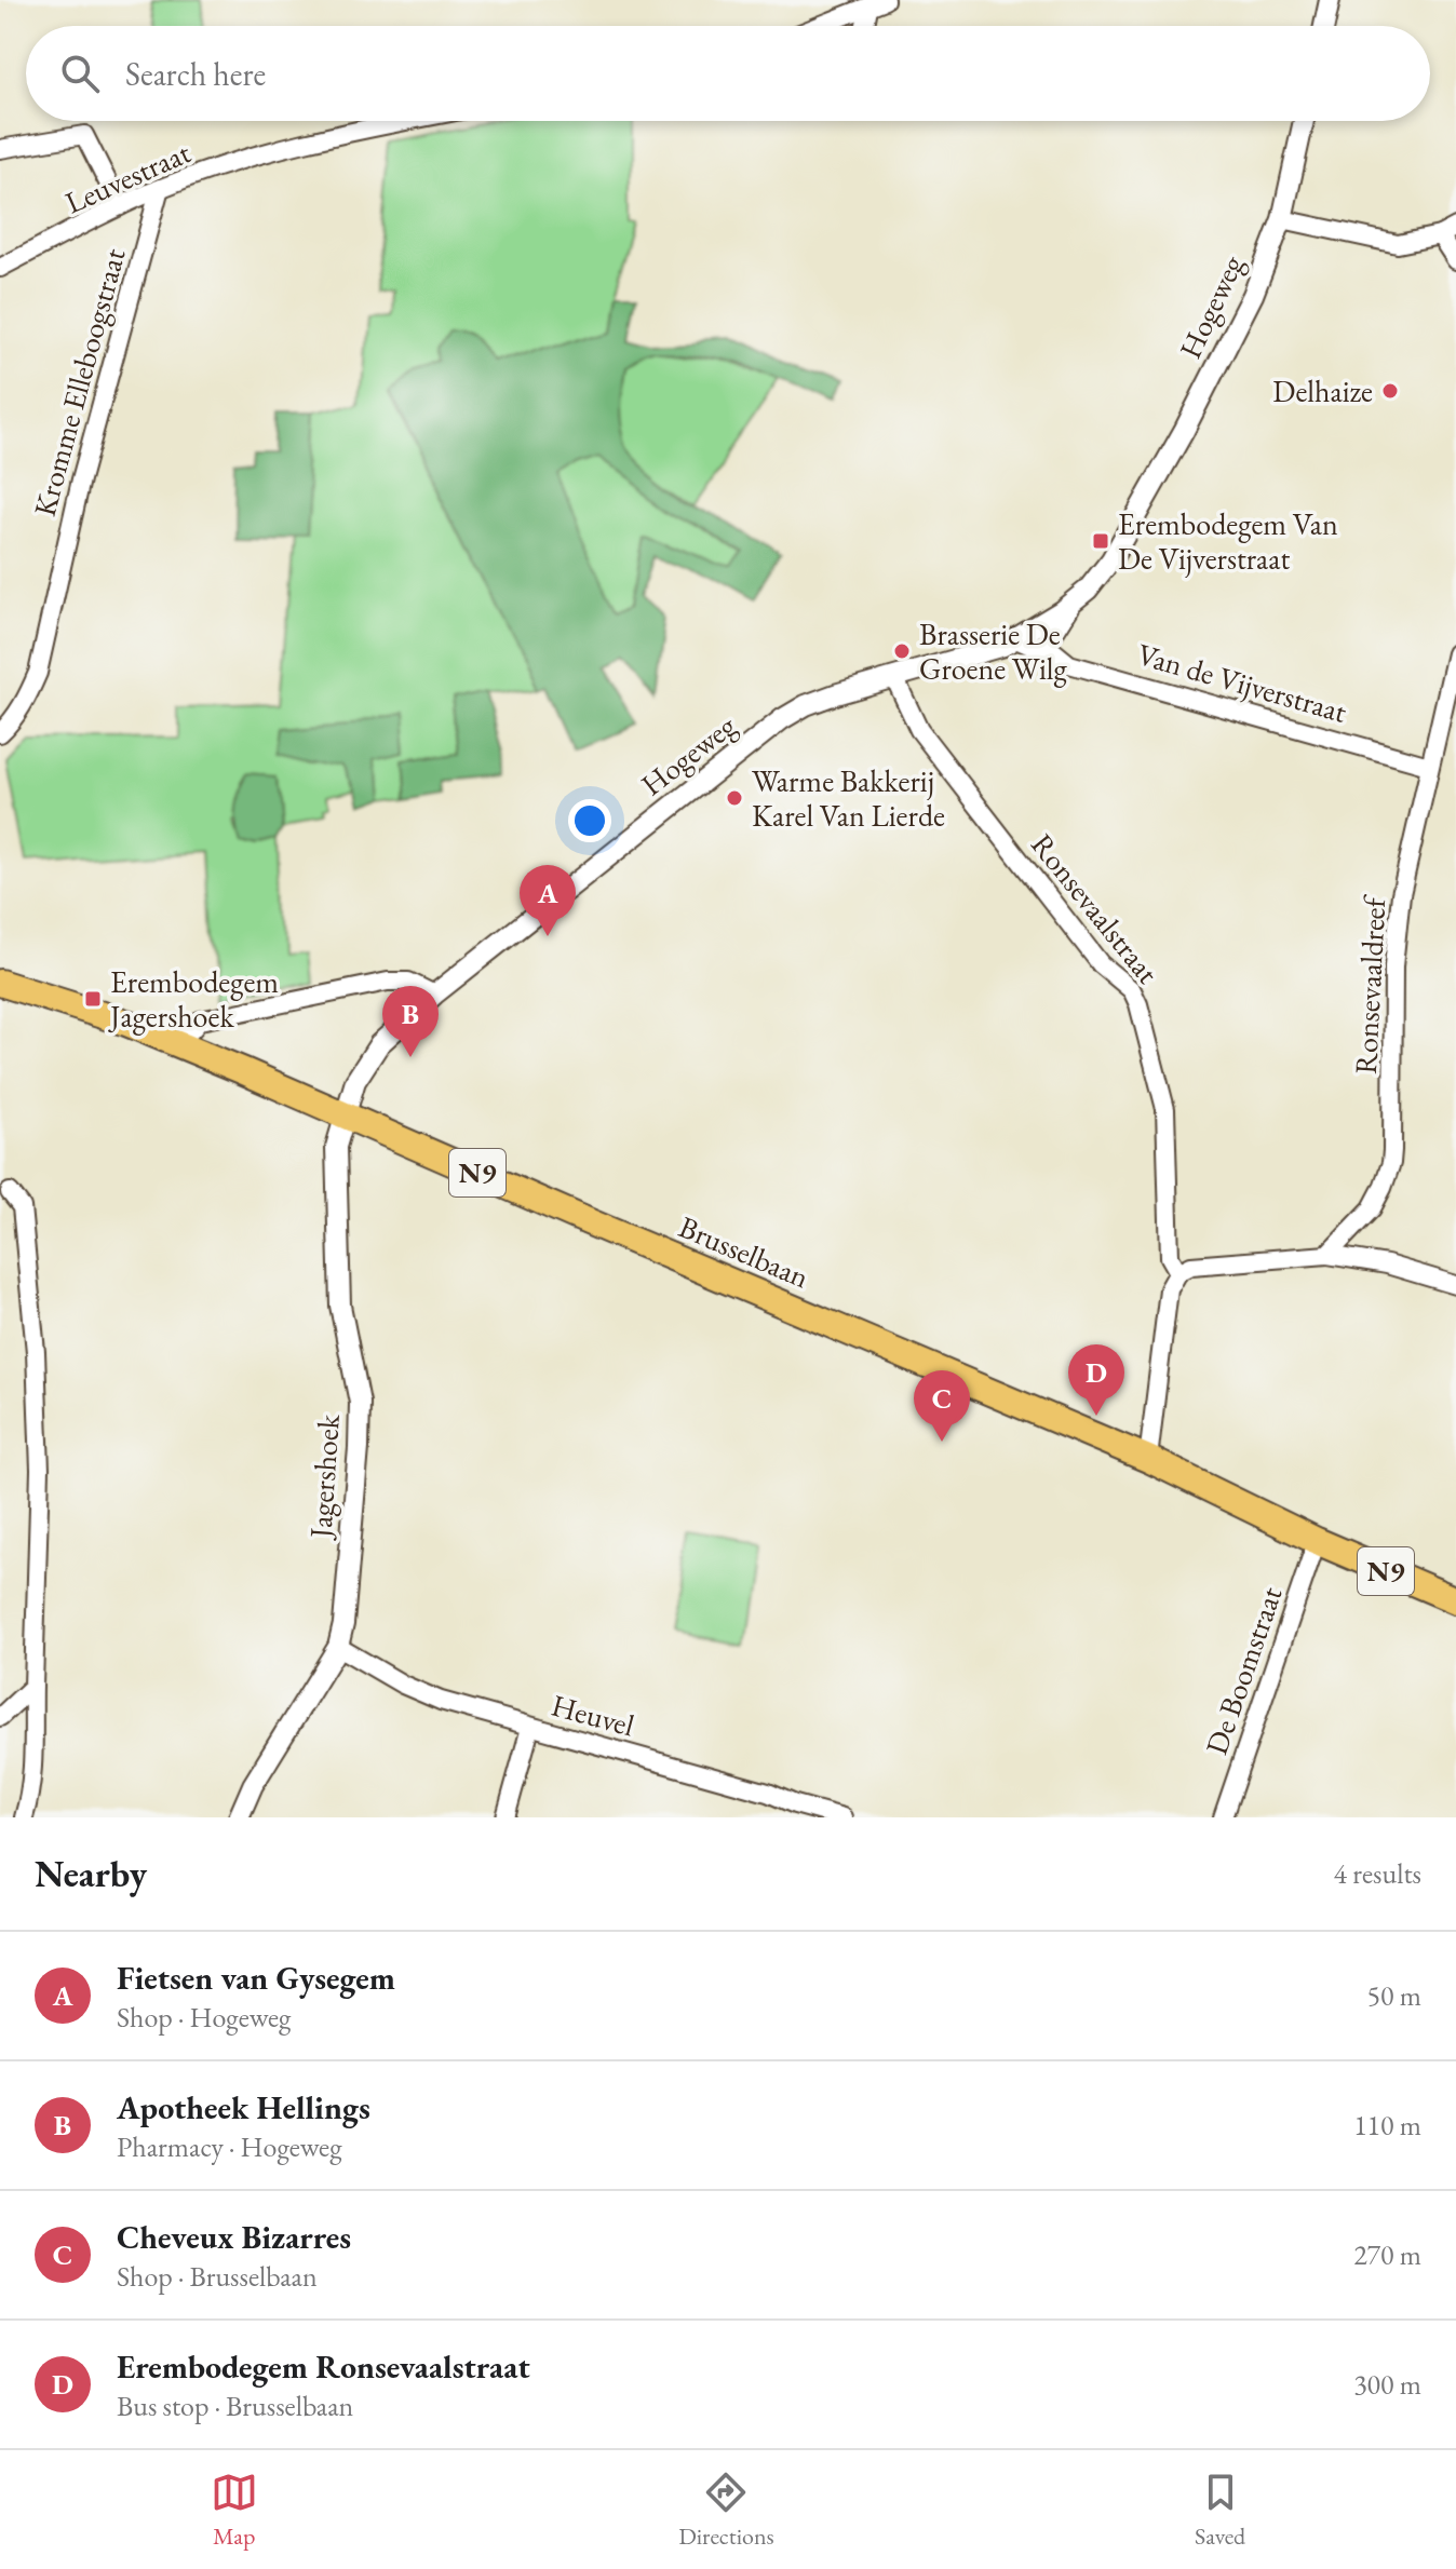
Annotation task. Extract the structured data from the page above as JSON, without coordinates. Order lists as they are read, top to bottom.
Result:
{
  "streets": {
    "main road": ["N9", "Brusselbaan"],
    "street": [
      "Leuvestraat",
      "Hogeweg",
      "Kromme Elleboogstraat",
      "Van de Vijverstraat",
      "Ronsevaalstraat",
      "Ronsevaaldreef",
      "Jagershoek",
      "De Boomstraat",
      "Heuvel"
    ]
  },
  "crossings": [
    ["Leuvestraat", "Kromme Elleboogstraat"],
    ["Hogeweg", "Van de Vijverstraat"],
    ["Hogeweg", "Ronsevaalstraat"],
    ["Hogeweg", "Brusselbaan"],
    ["Hogeweg", "Jagershoek"],
    ["Van de Vijverstraat", "Ronsevaaldreef"],
    ["Brusselbaan", "Jagershoek"],
    ["Brusselbaan", "De Boomstraat"],
    ["Jagershoek", "Heuvel"]
  ],
  "places": {
    "other": ["Delhaize", "Brasserie De Groene Wilg", "Warme Bakkerij Karel Van Lierde"],
    "transit": ["Erembodegem Van De Vijverstraat", "Erembodegem Jagershoek"]
  },
  "page": {
    "search": "Search here",
    "pins": [
      "A",
      "B",
      "D",
      "C"
    ],
    "heading": ["Nearby", "4 results"],
    "list": [
      {
        "mark": "A",
        "name": "Fietsen van Gysegem",
        "note": "Shop · Hogeweg",
        "value": "50 m"
      },
      {
        "mark": "B",
        "name": "Apotheek Hellings",
        "note": "Pharmacy · Hogeweg",
        "value": "110 m"
      },
      {
        "mark": "C",
        "name": "Cheveux Bizarres",
        "note": "Shop · Brusselbaan",
        "value": "270 m"
      },
      {
        "mark": "D",
        "name": "Erembodegem Ronsevaalstraat",
        "note": "Bus stop · Brusselbaan",
        "value": "300 m"
      }
    ],
    "nav": ["Map", "Directions", "Saved"]
  }
}
